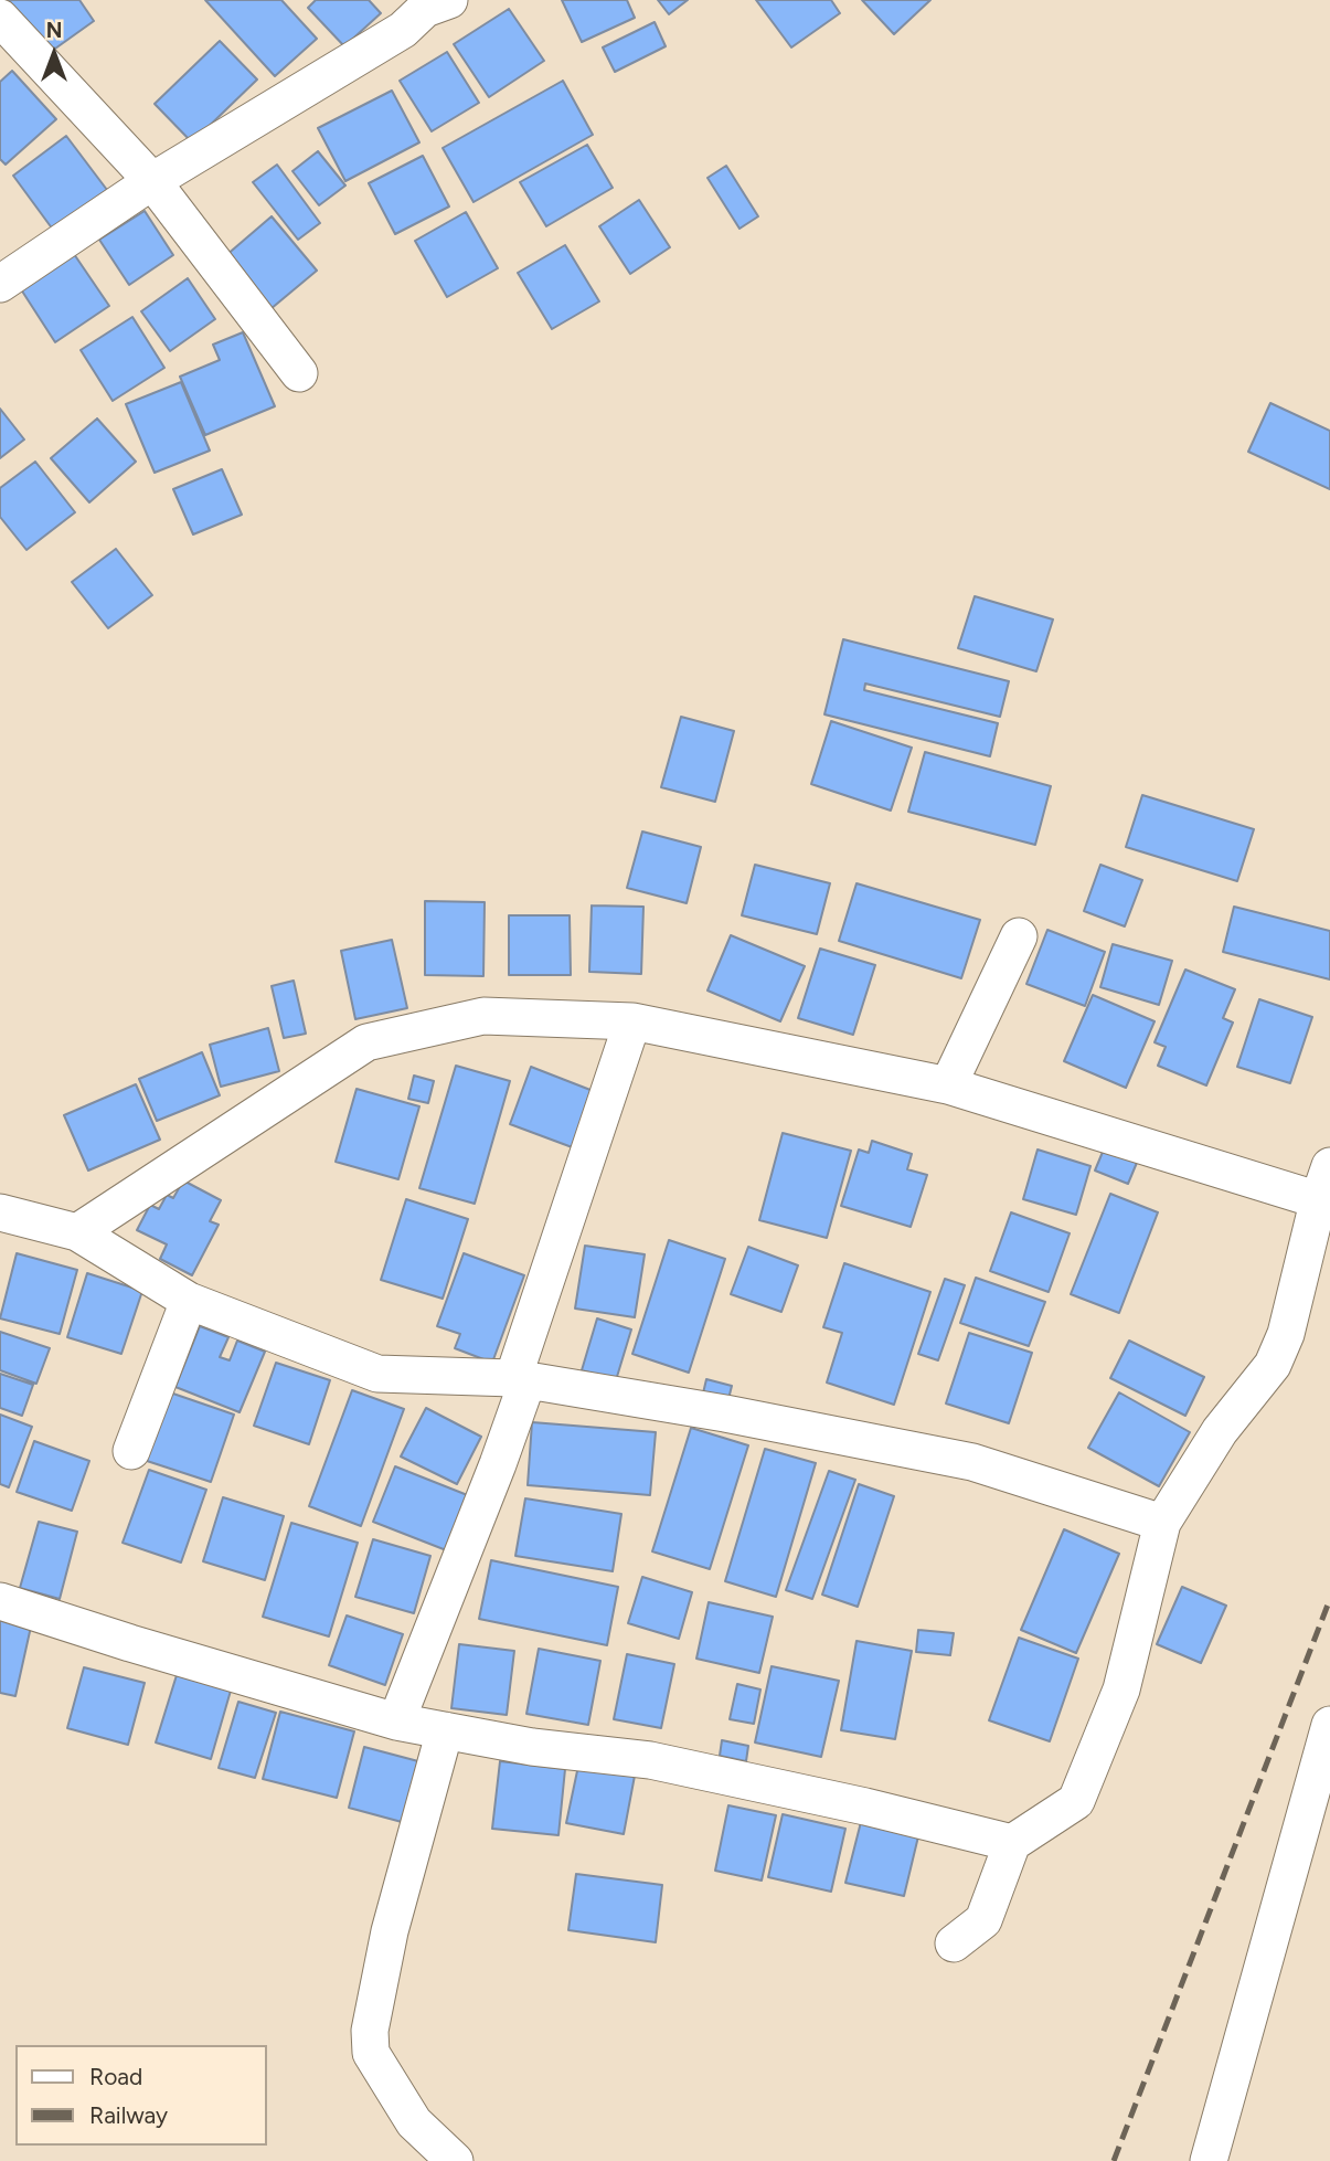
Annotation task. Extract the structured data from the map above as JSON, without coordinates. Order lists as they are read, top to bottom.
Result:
{
  "legend": ["Road", "Railway"],
  "north": "top"
}
